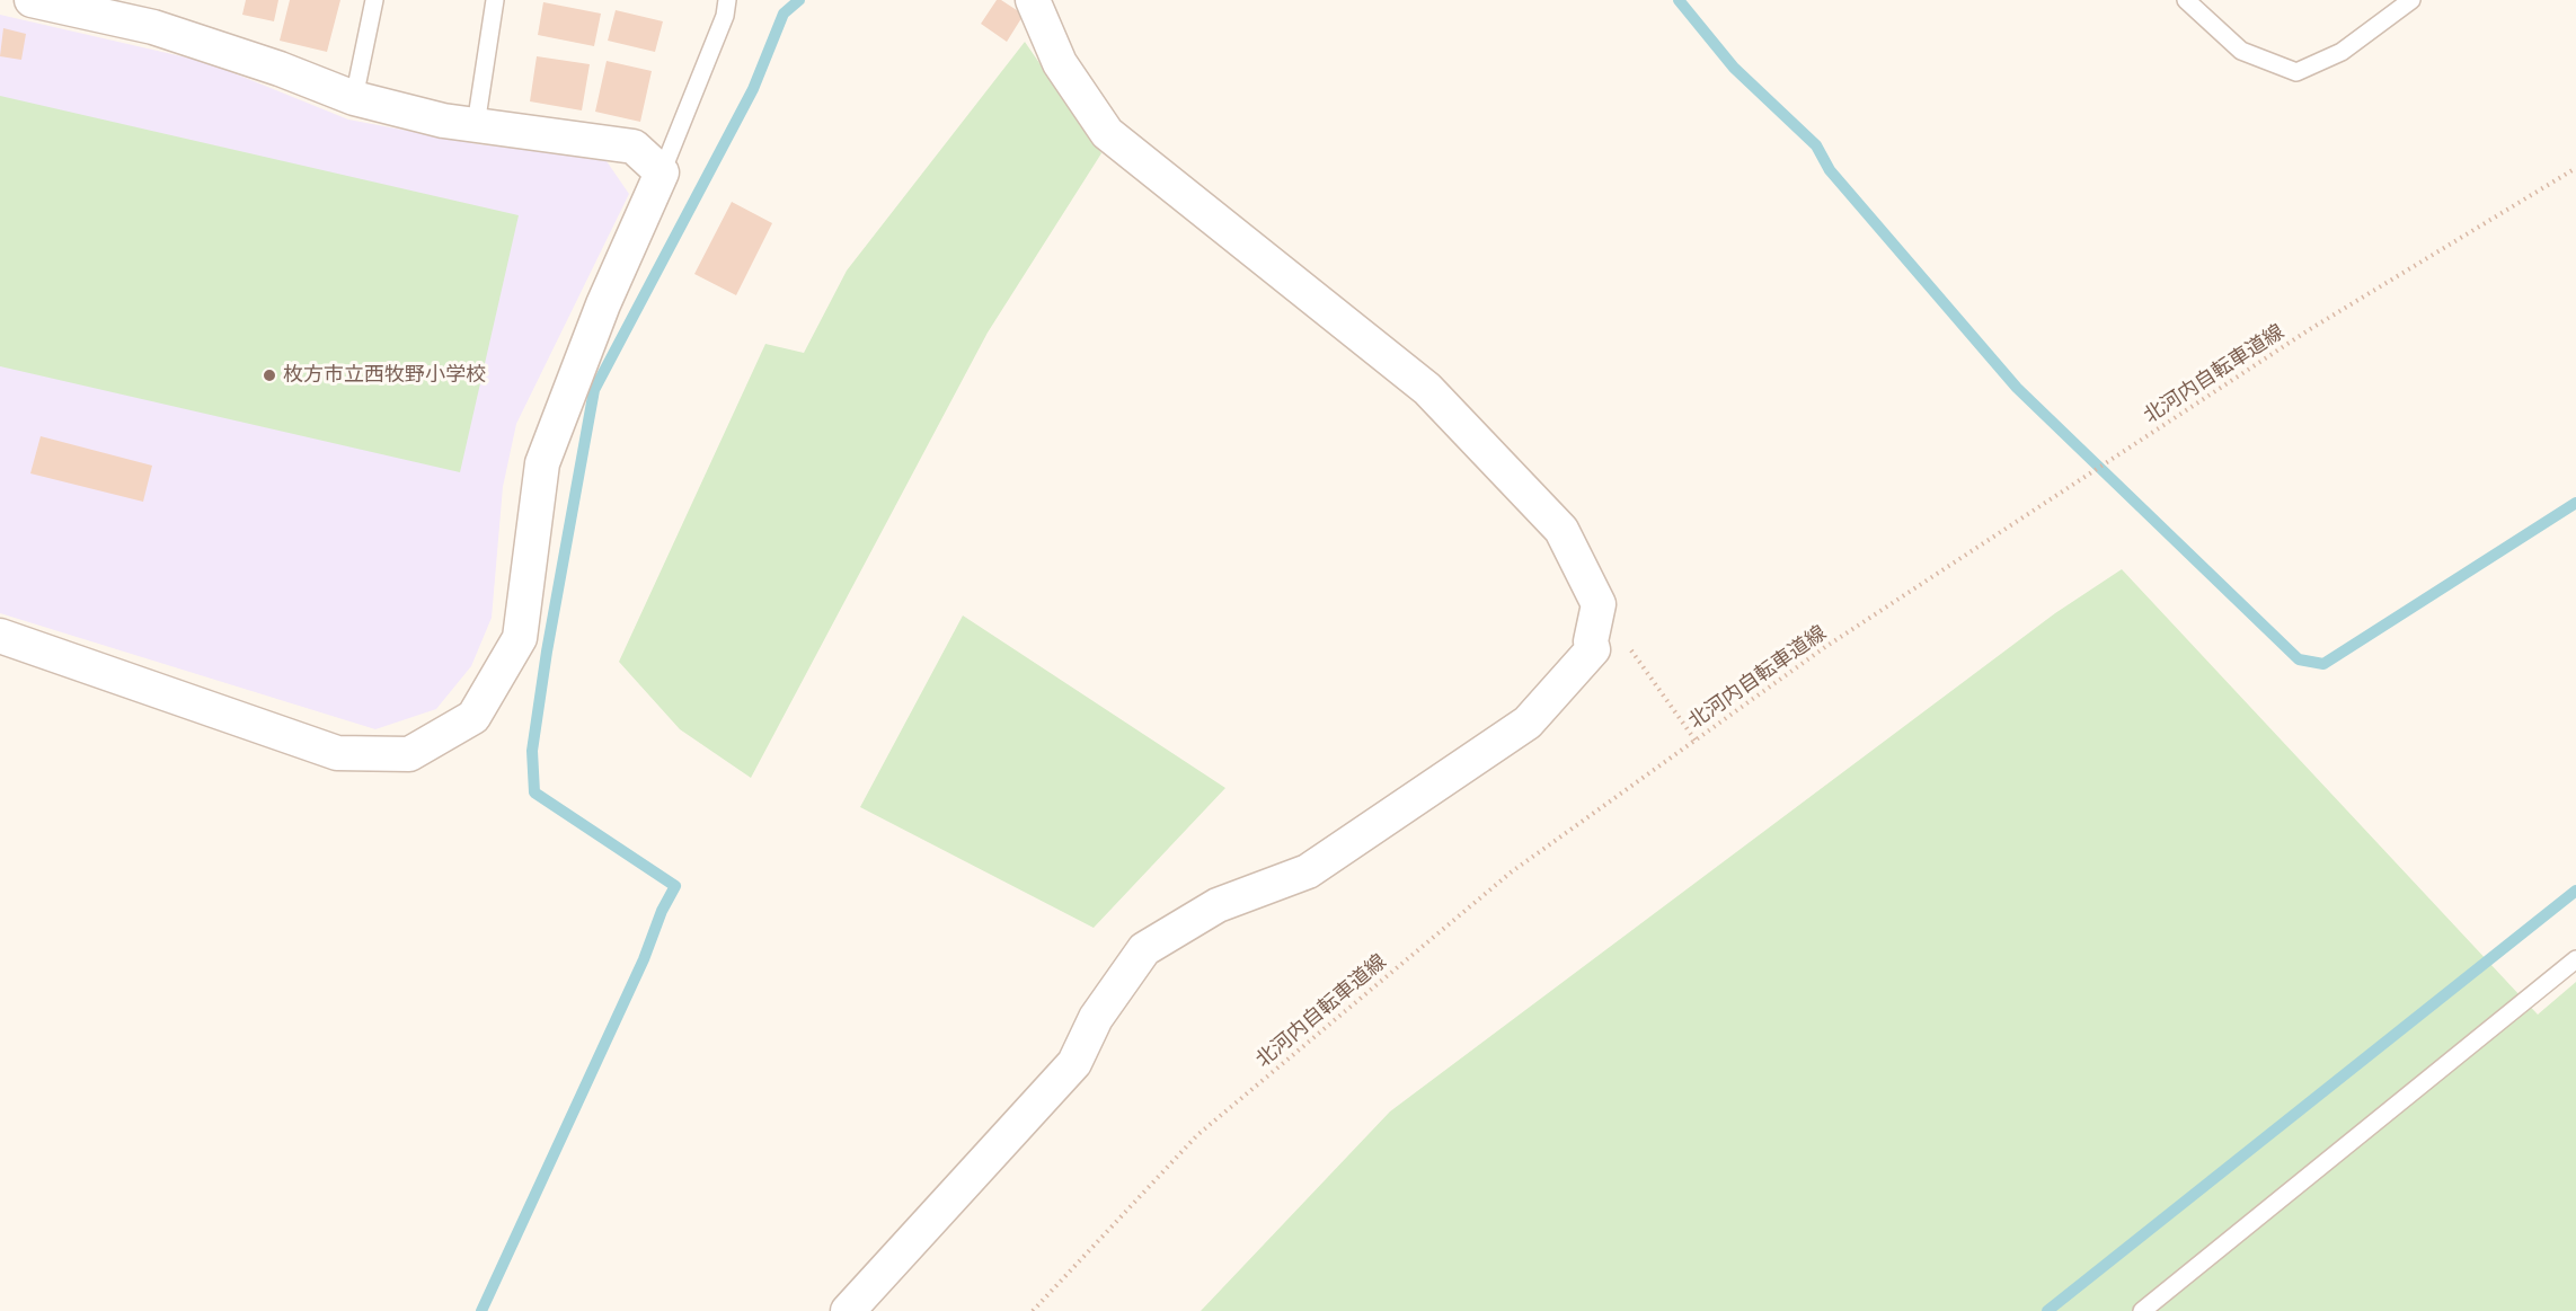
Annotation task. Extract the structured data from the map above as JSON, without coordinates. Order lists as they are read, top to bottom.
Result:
{
  "streets": {
    "path": ["北河内自転車道線"]
  },
  "places": ["枚方市立西牧野小学校"]
}
